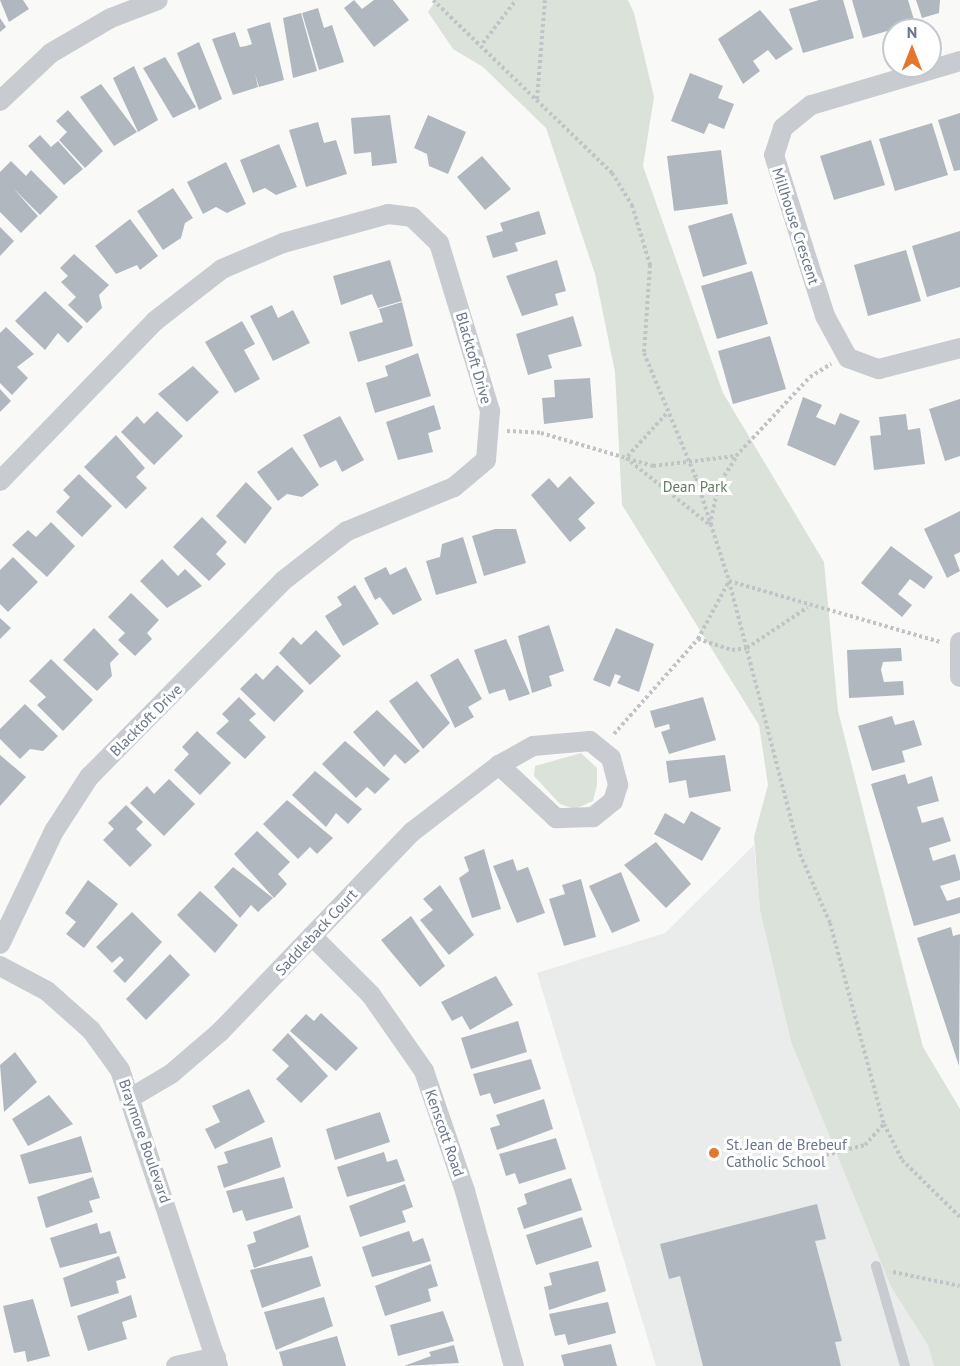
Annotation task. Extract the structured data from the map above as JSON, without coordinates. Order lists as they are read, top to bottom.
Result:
{
  "streets": {
    "street": [
      "Millhouse Crescent",
      "Blacktoft Drive",
      "Saddleback Court",
      "Kenscott Road",
      "Braymore Boulevard"
    ]
  },
  "crossings": [
    ["Saddleback Court", "Kenscott Road"],
    ["Saddleback Court", "Braymore Boulevard"]
  ],
  "parks": ["Dean Park"],
  "places": ["St. Jean de Brebeuf Catholic School"],
  "north": "top"
}
